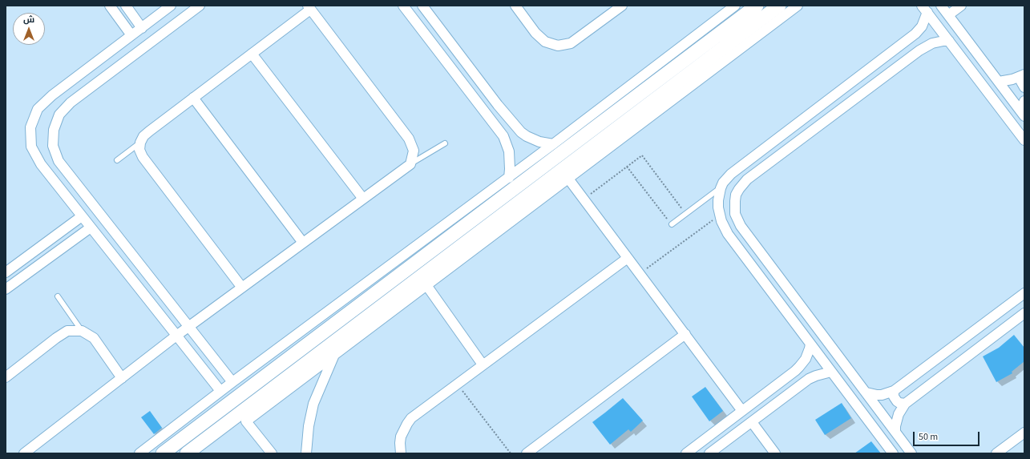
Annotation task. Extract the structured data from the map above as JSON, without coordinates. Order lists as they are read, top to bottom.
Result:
{
  "scale_bar": "50 m",
  "north": "top"
}
